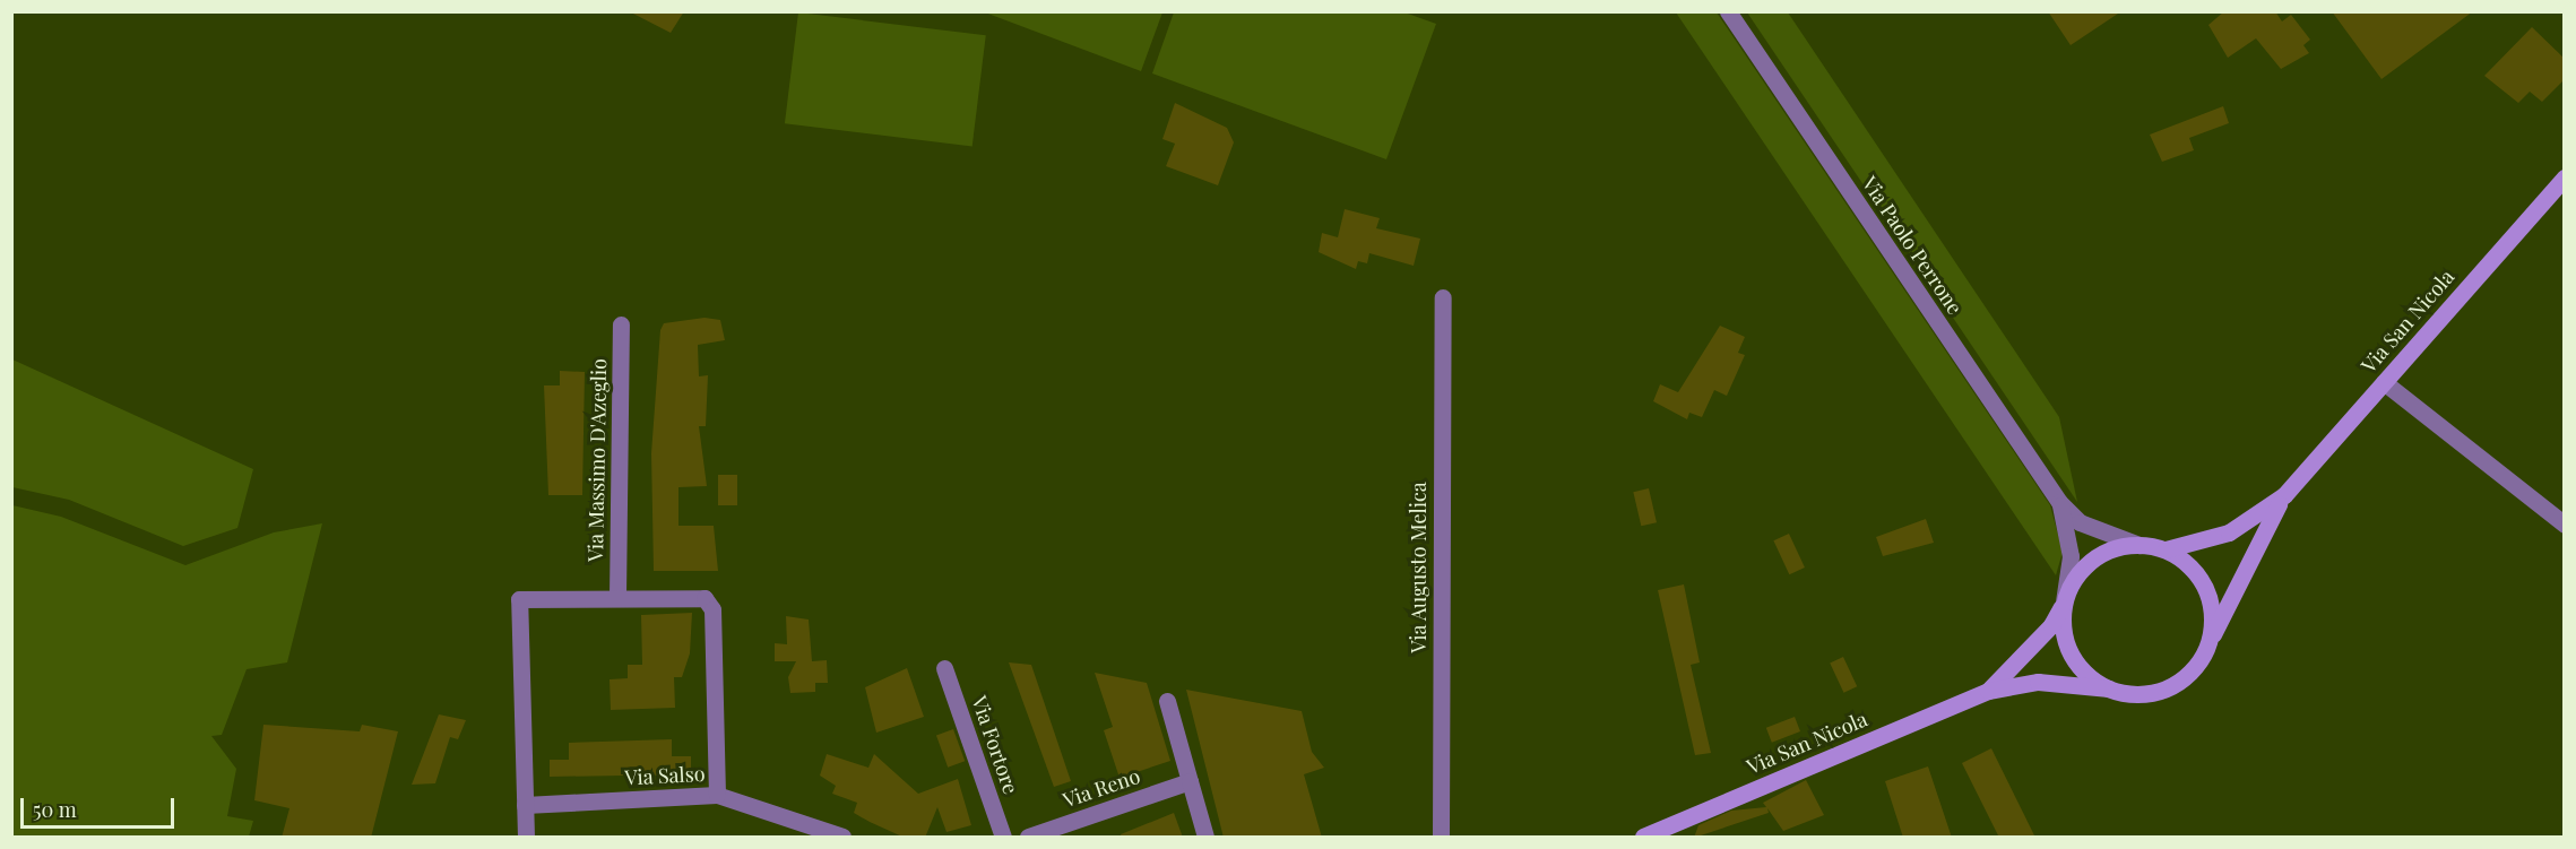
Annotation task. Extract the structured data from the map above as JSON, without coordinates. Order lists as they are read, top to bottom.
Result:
{
  "streets": {
    "street": [
      "Via Paolo Perrone",
      "Via San Nicola",
      "Via Massimo D'Azeglio",
      "Via Augusto Melica",
      "Via Fortore",
      "Via Salso",
      "Via Reno"
    ]
  },
  "crossings": [
    ["Via Paolo Perrone", "Via San Nicola"]
  ],
  "scale_bar": "50 m"
}
